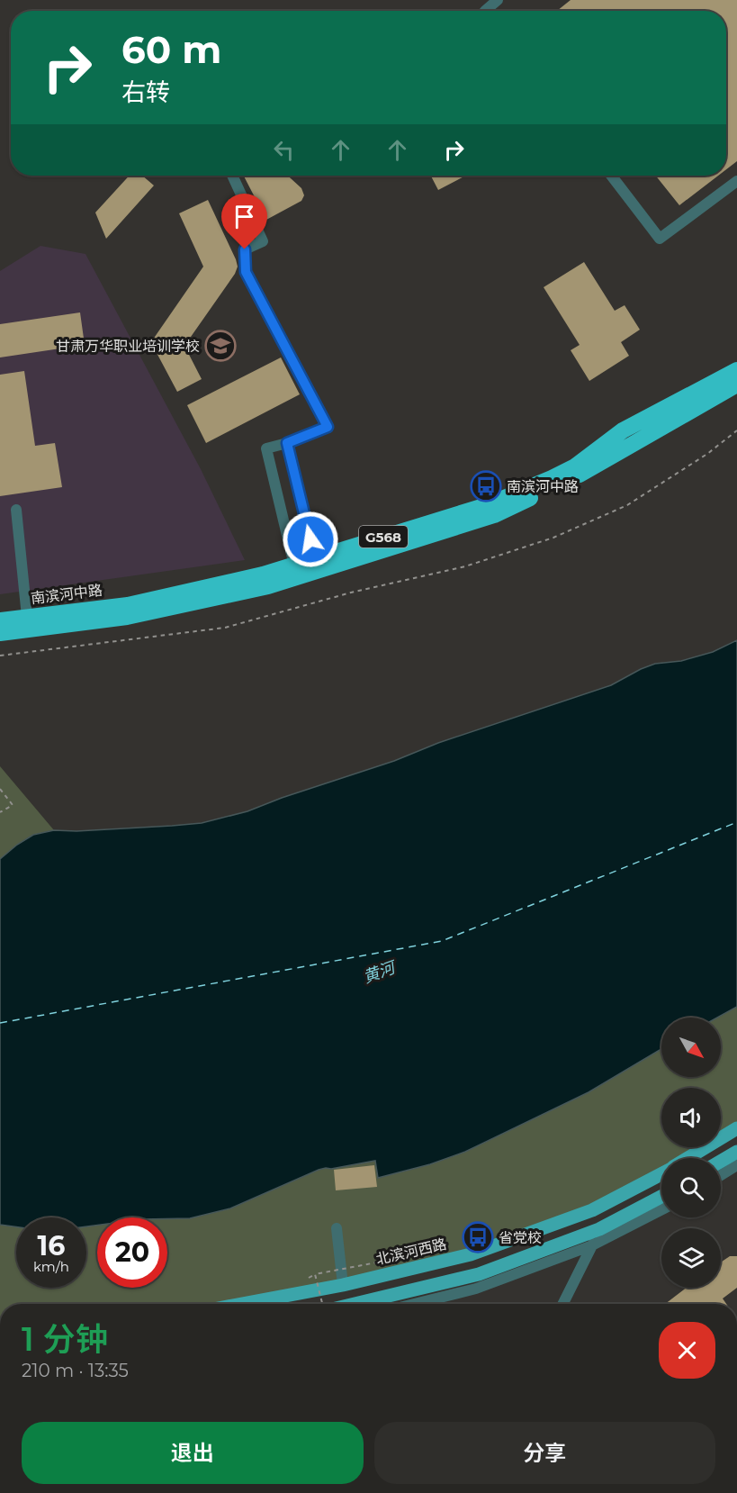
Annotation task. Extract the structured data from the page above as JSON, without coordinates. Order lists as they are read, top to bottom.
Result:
{
  "streets": {
    "highway": ["G568", "南滨河中路"],
    "main road": ["北滨河西路"]
  },
  "water": ["黄河"],
  "places": {
    "school or university": ["甘肃万华职业培训学校"],
    "bus stop": ["南滨河中路", "省党校"]
  },
  "north": "bottom right",
  "page": {
    "turn": ["60 m", "右转"],
    "speed": "16 km/h",
    "limit": "20",
    "heading": ["1 分钟", "210 m · 13:35"],
    "buttons": ["退出", "分享"]
  }
}
